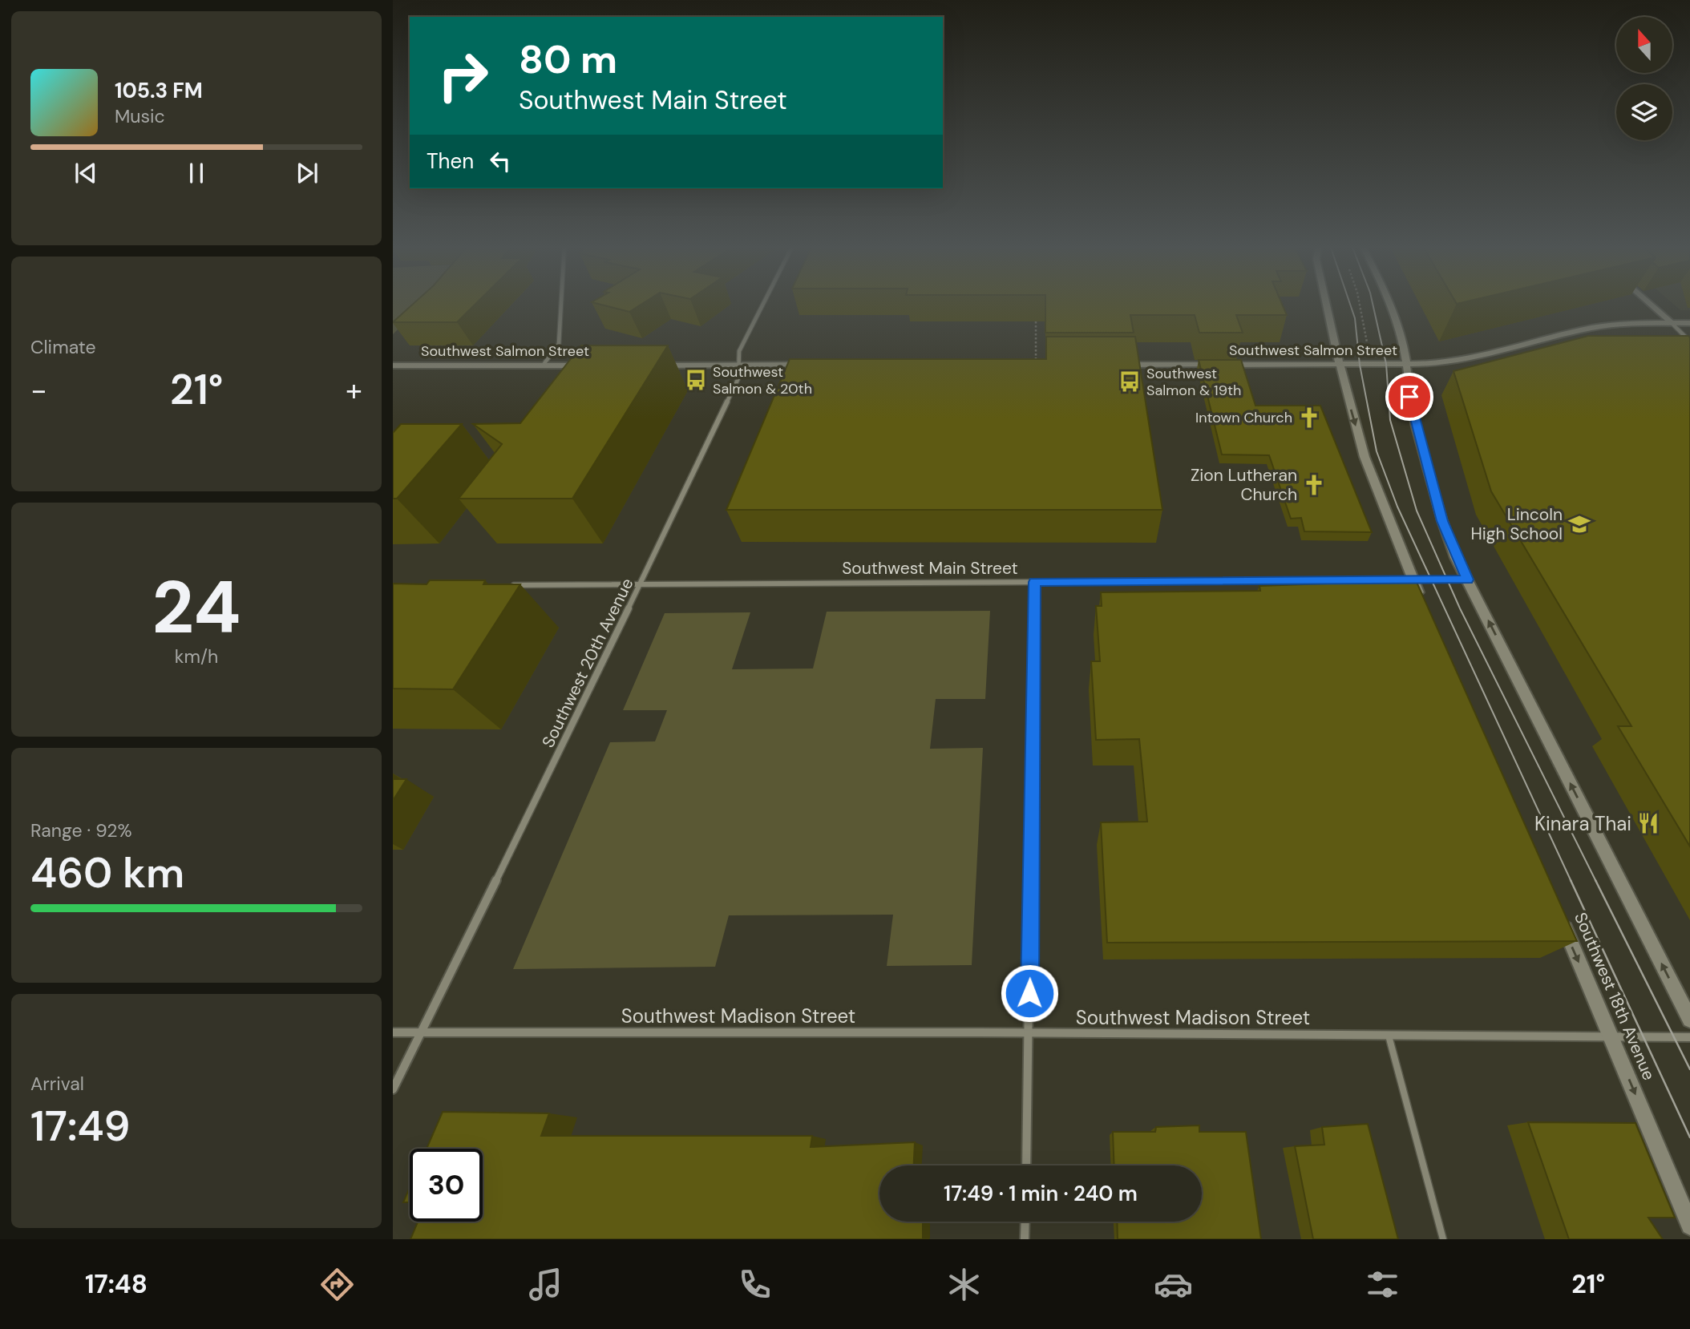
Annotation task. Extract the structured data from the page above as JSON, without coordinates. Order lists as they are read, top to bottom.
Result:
{
  "streets": {
    "street": [
      "Southwest Salmon Street",
      "Southwest Main Street",
      "Southwest 20th Avenue",
      "Southwest 18th Avenue",
      "Southwest Madison Street"
    ]
  },
  "crossings": [
    ["Southwest Main Street", "Southwest 20th Avenue"],
    ["Southwest 20th Avenue", "Southwest Madison Street"],
    ["Southwest 18th Avenue", "Southwest Madison Street"]
  ],
  "places": {
    "bus stop": ["Southwest Salmon & 20th", "Southwest Salmon & 19th"],
    "church": ["Intown Church", "Zion Lutheran Church"],
    "school or university": ["Lincoln High School"],
    "restaurant": ["Kinara Thai"]
  },
  "north": "top",
  "page": {
    "turn": ["80 m", "Southwest Main Street"],
    "song": ["105.3 FM", "Music"],
    "then": "Then",
    "tile": [
      "Climate",
      ["24", "km/h"],
      ["Range · 92%", "460 km"],
      ["Arrival", "17:49"]
    ],
    "heat": ["−", "21°", "+"],
    "limit": "30",
    "trip": "17:49 · 1 min · 240 m",
    "tabs": ["17:48", "21°"]
  }
}
